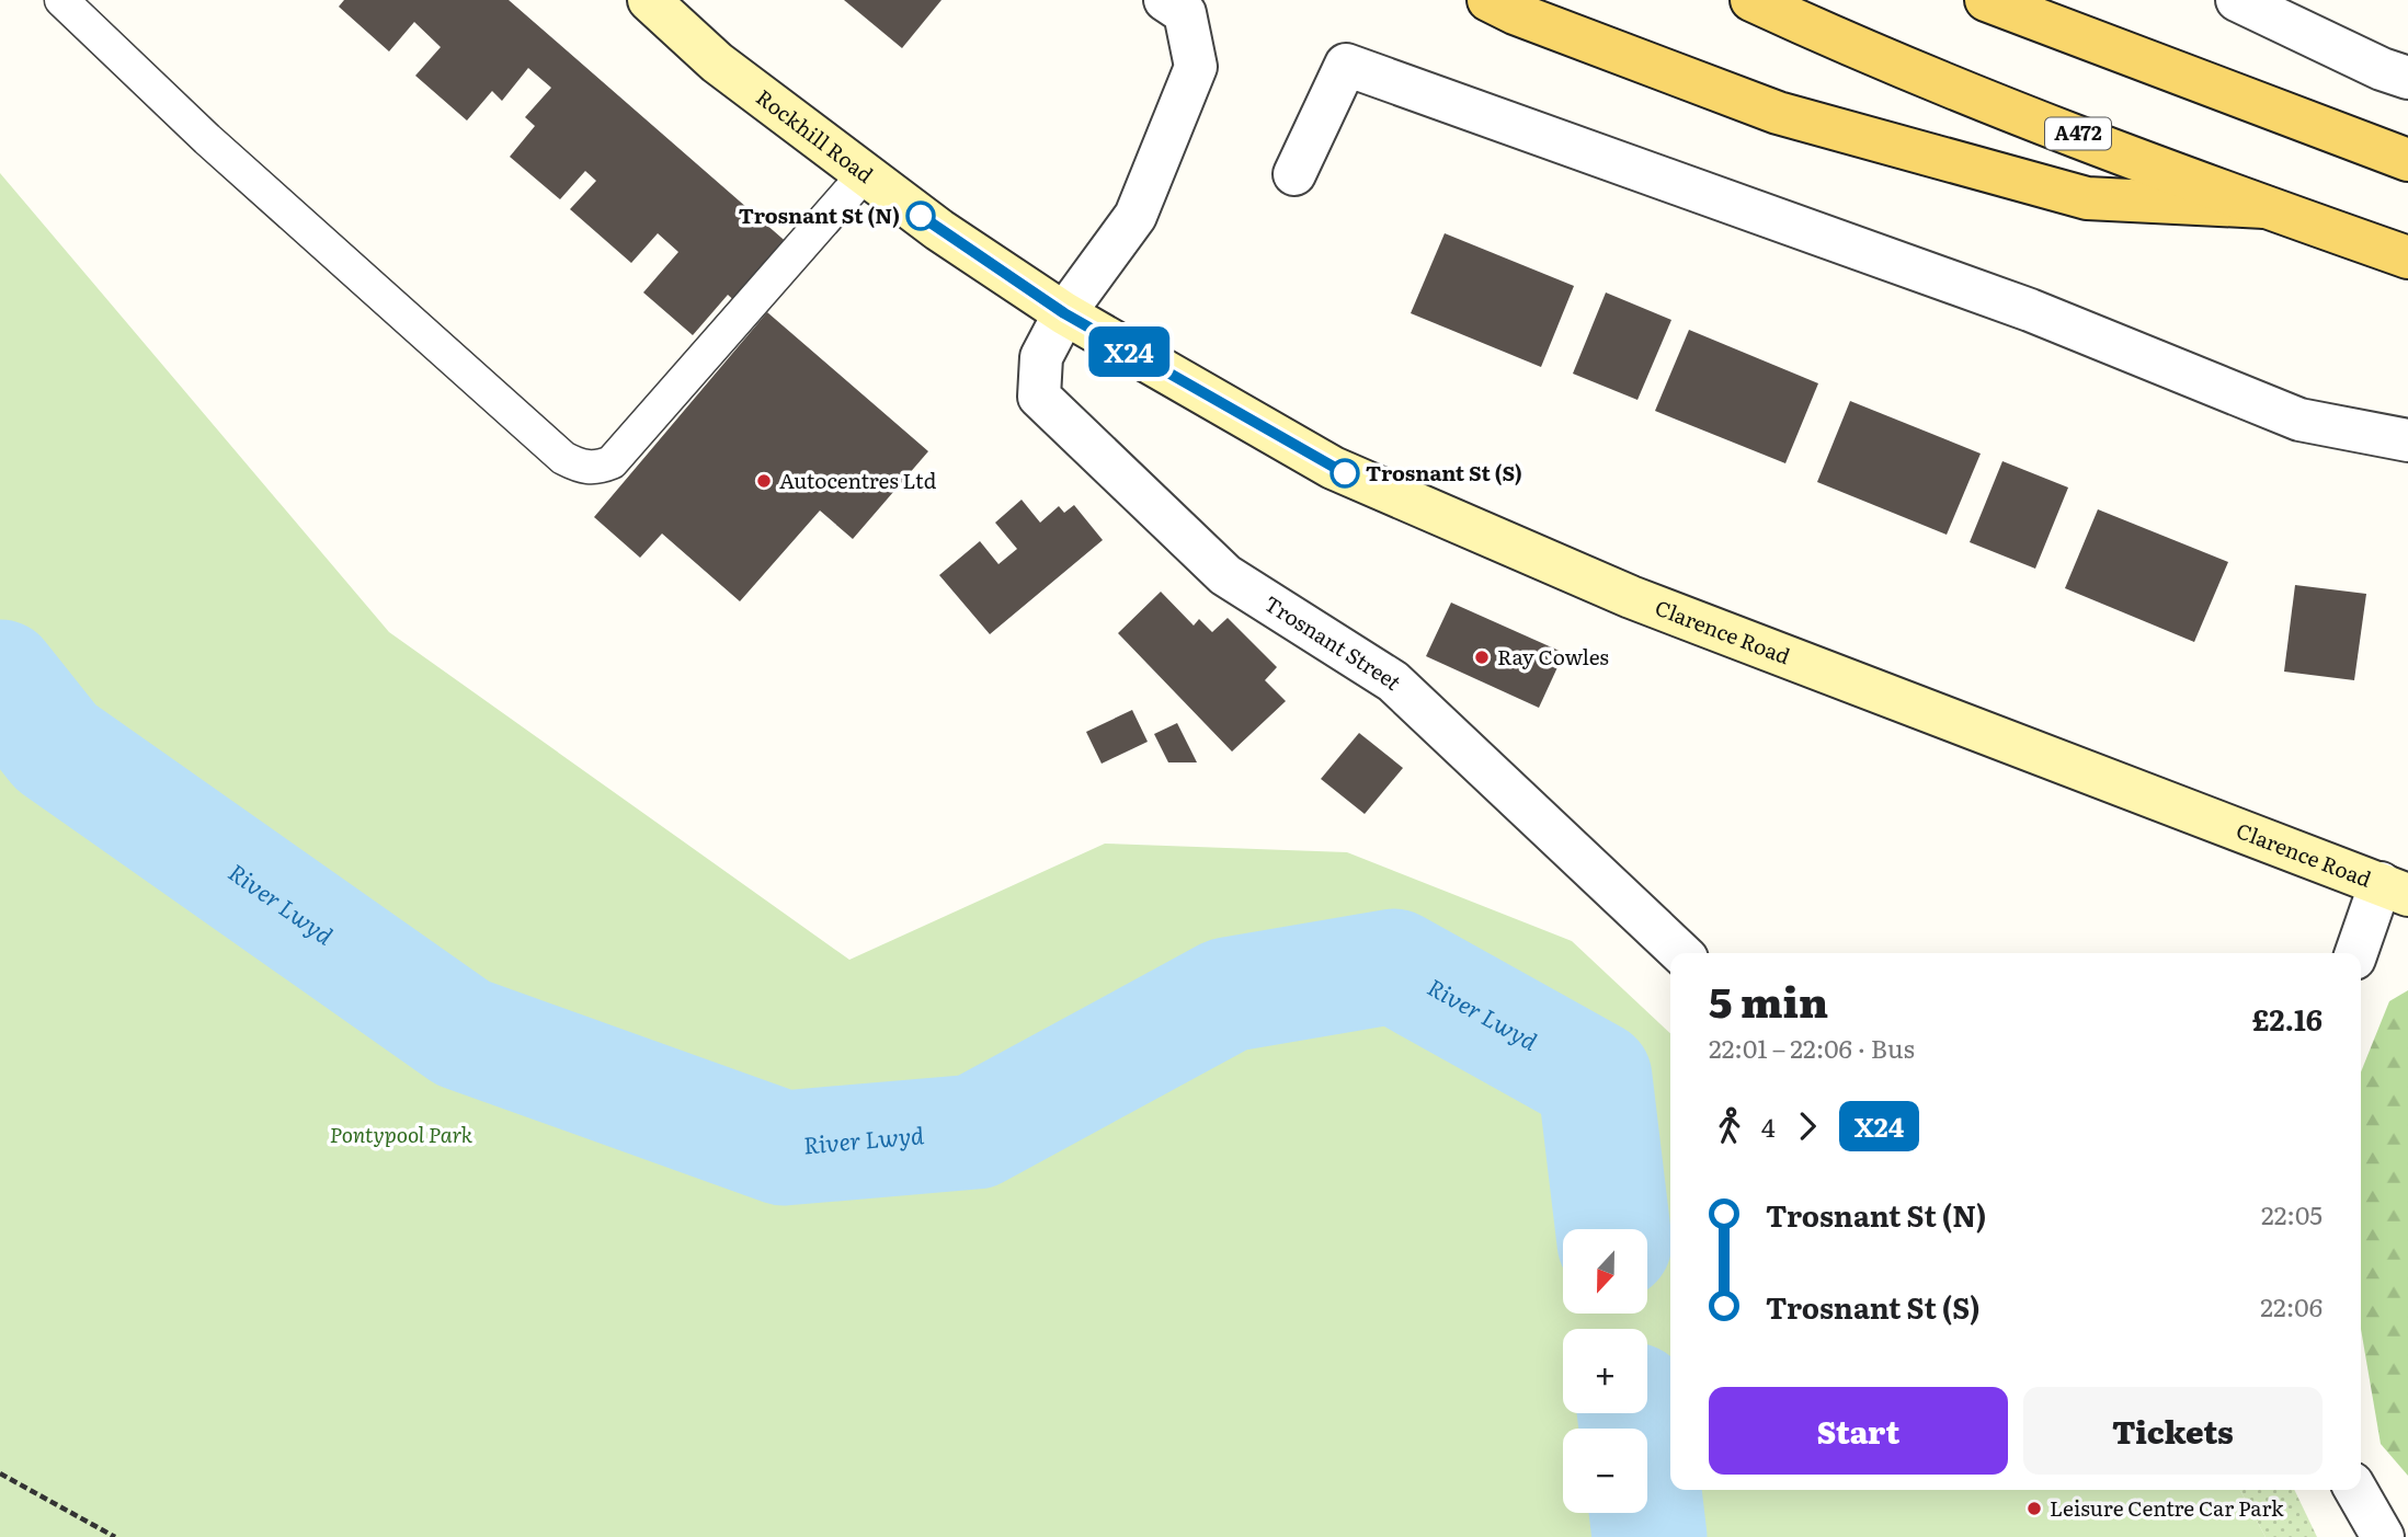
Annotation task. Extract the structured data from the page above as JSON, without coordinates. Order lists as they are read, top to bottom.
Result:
{
  "streets": {
    "main road": ["A472"],
    "street": ["Rockhill Road", "Clarence Road", "Trosnant Street"]
  },
  "crossings": [
    ["Rockhill Road", "Clarence Road"],
    ["Rockhill Road", "Trosnant Street"],
    ["Clarence Road", "Trosnant Street"]
  ],
  "water": ["River Lwyd"],
  "parks": ["Pontypool Park"],
  "places": [
    "Trosnant St (N)",
    "Trosnant St (S)",
    "Autocentres Ltd",
    "Ray Cowles",
    "Leisure Centre Car Park"
  ],
  "lines": ["bus line X24"],
  "north": "bottom",
  "page": {
    "on_map": "X24",
    "heading": ["5 min", "22:01 – 22:06 · Bus", "£2.16"],
    "legs": ["4", "X24"],
    "list": [
      {
        "name": "Trosnant St (N)",
        "value": "22:05"
      },
      {
        "name": "Trosnant St (S)",
        "value": "22:06"
      }
    ],
    "map_buttons": ["+", "−"],
    "buttons": ["Start", "Tickets"]
  }
}
